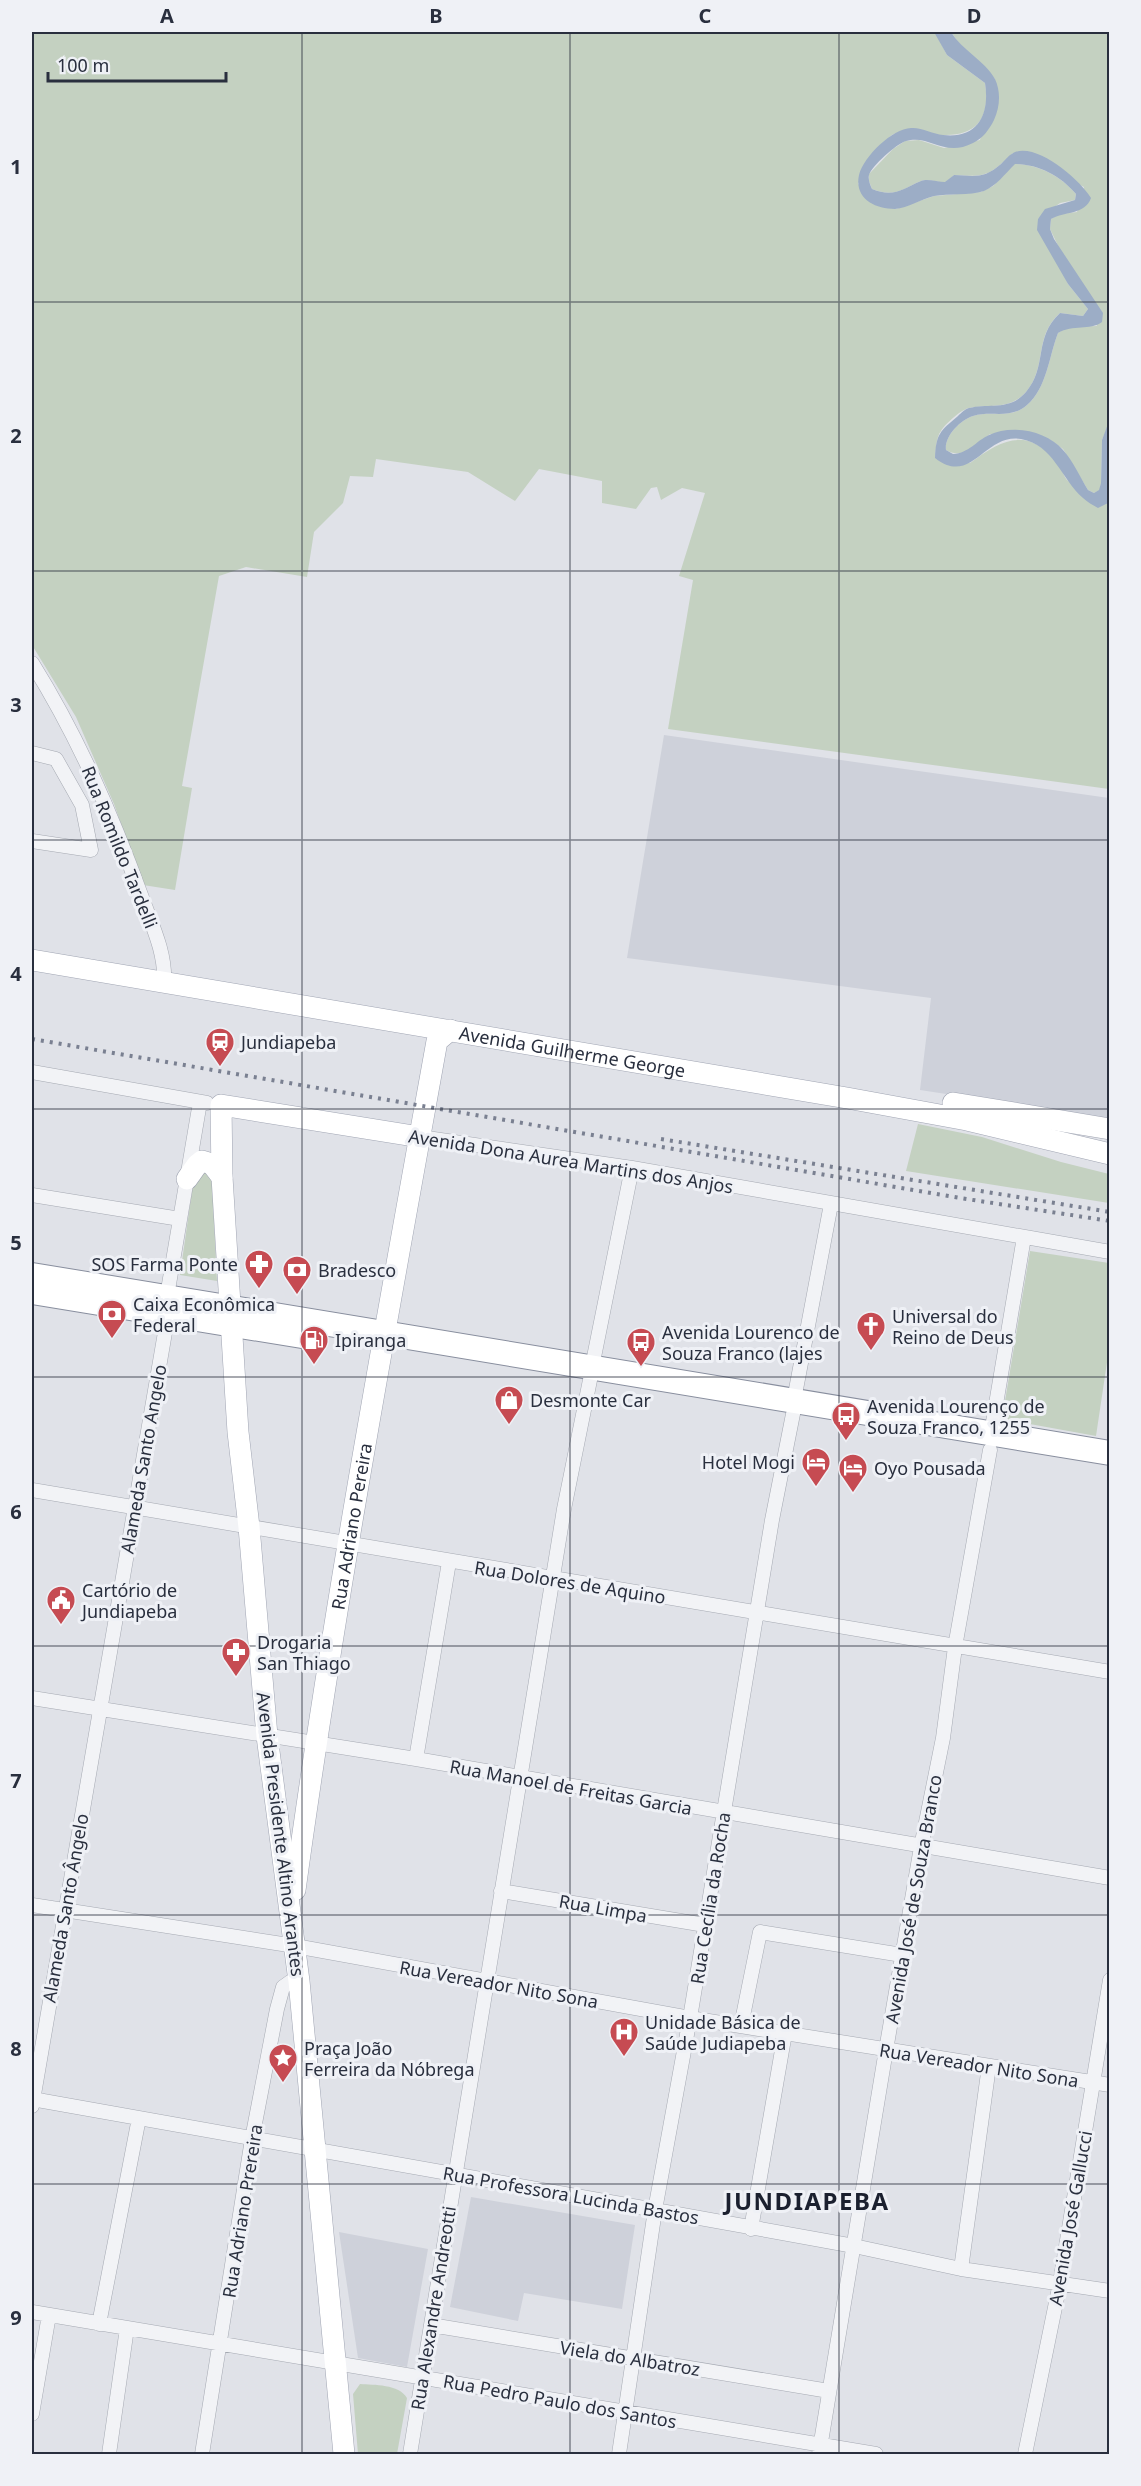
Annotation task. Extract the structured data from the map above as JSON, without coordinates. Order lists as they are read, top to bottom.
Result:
{
  "streets": {
    "main road": [
      "Avenida Guilherme George",
      "Avenida Dona Aurea Martins dos Anjos",
      "Rua Adriano Pereira",
      "Avenida Presidente Altino Arantes"
    ],
    "street": [
      "Rua Romildo Tardelli",
      "Alameda Santo Angelo",
      "Rua Dolores de Aquino",
      "Rua Manoel de Freitas Garcia",
      "Rua Cecília da Rocha",
      "Avenida José de Souza Branco",
      "Alameda Santo Ângelo",
      "Rua Limpa",
      "Rua Vereador Nito Sona",
      "Rua Professora Lucinda Bastos",
      "Rua Adriano Prereira",
      "Avenida José Gallucci",
      "Rua Alexandre Andreotti",
      "Viela do Albatroz",
      "Rua Pedro Paulo dos Santos"
    ]
  },
  "crossings": [
    ["Rua Romildo Tardelli", "Avenida Guilherme George"],
    ["Avenida Guilherme George", "Rua Adriano Pereira"],
    ["Avenida Dona Aurea Martins dos Anjos", "Alameda Santo Angelo"],
    ["Avenida Dona Aurea Martins dos Anjos", "Rua Adriano Pereira"],
    ["Avenida Dona Aurea Martins dos Anjos", "Avenida Presidente Altino Arantes"],
    ["Avenida Dona Aurea Martins dos Anjos", "Rua Cecília da Rocha"],
    ["Avenida Dona Aurea Martins dos Anjos", "Avenida José de Souza Branco"],
    ["Avenida Dona Aurea Martins dos Anjos", "Rua Alexandre Andreotti"],
    ["Alameda Santo Angelo", "Rua Dolores de Aquino"],
    ["Alameda Santo Angelo", "Rua Manoel de Freitas Garcia"],
    ["Alameda Santo Angelo", "Alameda Santo Ângelo"],
    ["Rua Adriano Pereira", "Rua Dolores de Aquino"],
    ["Rua Adriano Pereira", "Rua Manoel de Freitas Garcia"],
    ["Rua Adriano Pereira", "Avenida Presidente Altino Arantes"],
    ["Rua Dolores de Aquino", "Avenida Presidente Altino Arantes"],
    ["Rua Dolores de Aquino", "Rua Cecília da Rocha"],
    ["Rua Dolores de Aquino", "Avenida José de Souza Branco"],
    ["Rua Dolores de Aquino", "Rua Alexandre Andreotti"],
    ["Rua Manoel de Freitas Garcia", "Avenida Presidente Altino Arantes"],
    ["Rua Manoel de Freitas Garcia", "Rua Cecília da Rocha"],
    ["Rua Manoel de Freitas Garcia", "Avenida José de Souza Branco"],
    ["Rua Manoel de Freitas Garcia", "Alameda Santo Ângelo"],
    ["Rua Manoel de Freitas Garcia", "Rua Alexandre Andreotti"],
    ["Avenida Presidente Altino Arantes", "Rua Vereador Nito Sona"],
    ["Avenida Presidente Altino Arantes", "Rua Professora Lucinda Bastos"],
    ["Avenida Presidente Altino Arantes", "Rua Adriano Prereira"],
    ["Avenida Presidente Altino Arantes", "Rua Pedro Paulo dos Santos"],
    ["Rua Cecília da Rocha", "Rua Limpa"],
    ["Rua Cecília da Rocha", "Rua Vereador Nito Sona"],
    ["Rua Cecília da Rocha", "Rua Professora Lucinda Bastos"],
    ["Rua Cecília da Rocha", "Viela do Albatroz"],
    ["Rua Cecília da Rocha", "Rua Pedro Paulo dos Santos"],
    ["Avenida José de Souza Branco", "Rua Vereador Nito Sona"],
    ["Avenida José de Souza Branco", "Rua Professora Lucinda Bastos"],
    ["Avenida José de Souza Branco", "Viela do Albatroz"],
    ["Avenida José de Souza Branco", "Rua Pedro Paulo dos Santos"],
    ["Alameda Santo Ângelo", "Rua Vereador Nito Sona"],
    ["Alameda Santo Ângelo", "Rua Professora Lucinda Bastos"],
    ["Rua Limpa", "Rua Alexandre Andreotti"],
    ["Rua Vereador Nito Sona", "Avenida José Gallucci"],
    ["Rua Vereador Nito Sona", "Rua Alexandre Andreotti"],
    ["Rua Professora Lucinda Bastos", "Rua Adriano Prereira"],
    ["Rua Professora Lucinda Bastos", "Avenida José Gallucci"],
    ["Rua Professora Lucinda Bastos", "Rua Alexandre Andreotti"],
    ["Rua Adriano Prereira", "Rua Pedro Paulo dos Santos"],
    ["Rua Alexandre Andreotti", "Viela do Albatroz"],
    ["Rua Alexandre Andreotti", "Rua Pedro Paulo dos Santos"]
  ],
  "districts": ["JUNDIAPEBA"],
  "places": {
    "station": ["Jundiapeba"],
    "pharmacy": ["SOS Farma Ponte", "Drogaria San Thiago"],
    "bank": ["Bradesco", "Caixa Econômica Federal"],
    "church": ["Universal do Reino de Deus"],
    "fuel station": ["Ipiranga"],
    "bus stop": ["Avenida Lourenco de Souza Franco (lajes", "Avenida Lourenço de Souza Franco, 1255"],
    "shop": ["Desmonte Car"],
    "hotel": ["Hotel Mogi", "Oyo Pousada"],
    "public building": ["Cartório de Jundiapeba"],
    "hospital": ["Unidade Básica de Saúde Judiapeba"],
    "place": ["Praça João Ferreira da Nóbrega"]
  },
  "scale_bar": "100 m",
  "grid": {
    "columns": [
      "A",
      "B",
      "C",
      "D"
    ],
    "rows": [
      "1",
      "2",
      "3",
      "4",
      "5",
      "6",
      "7",
      "8",
      "9"
    ]
  }
}
